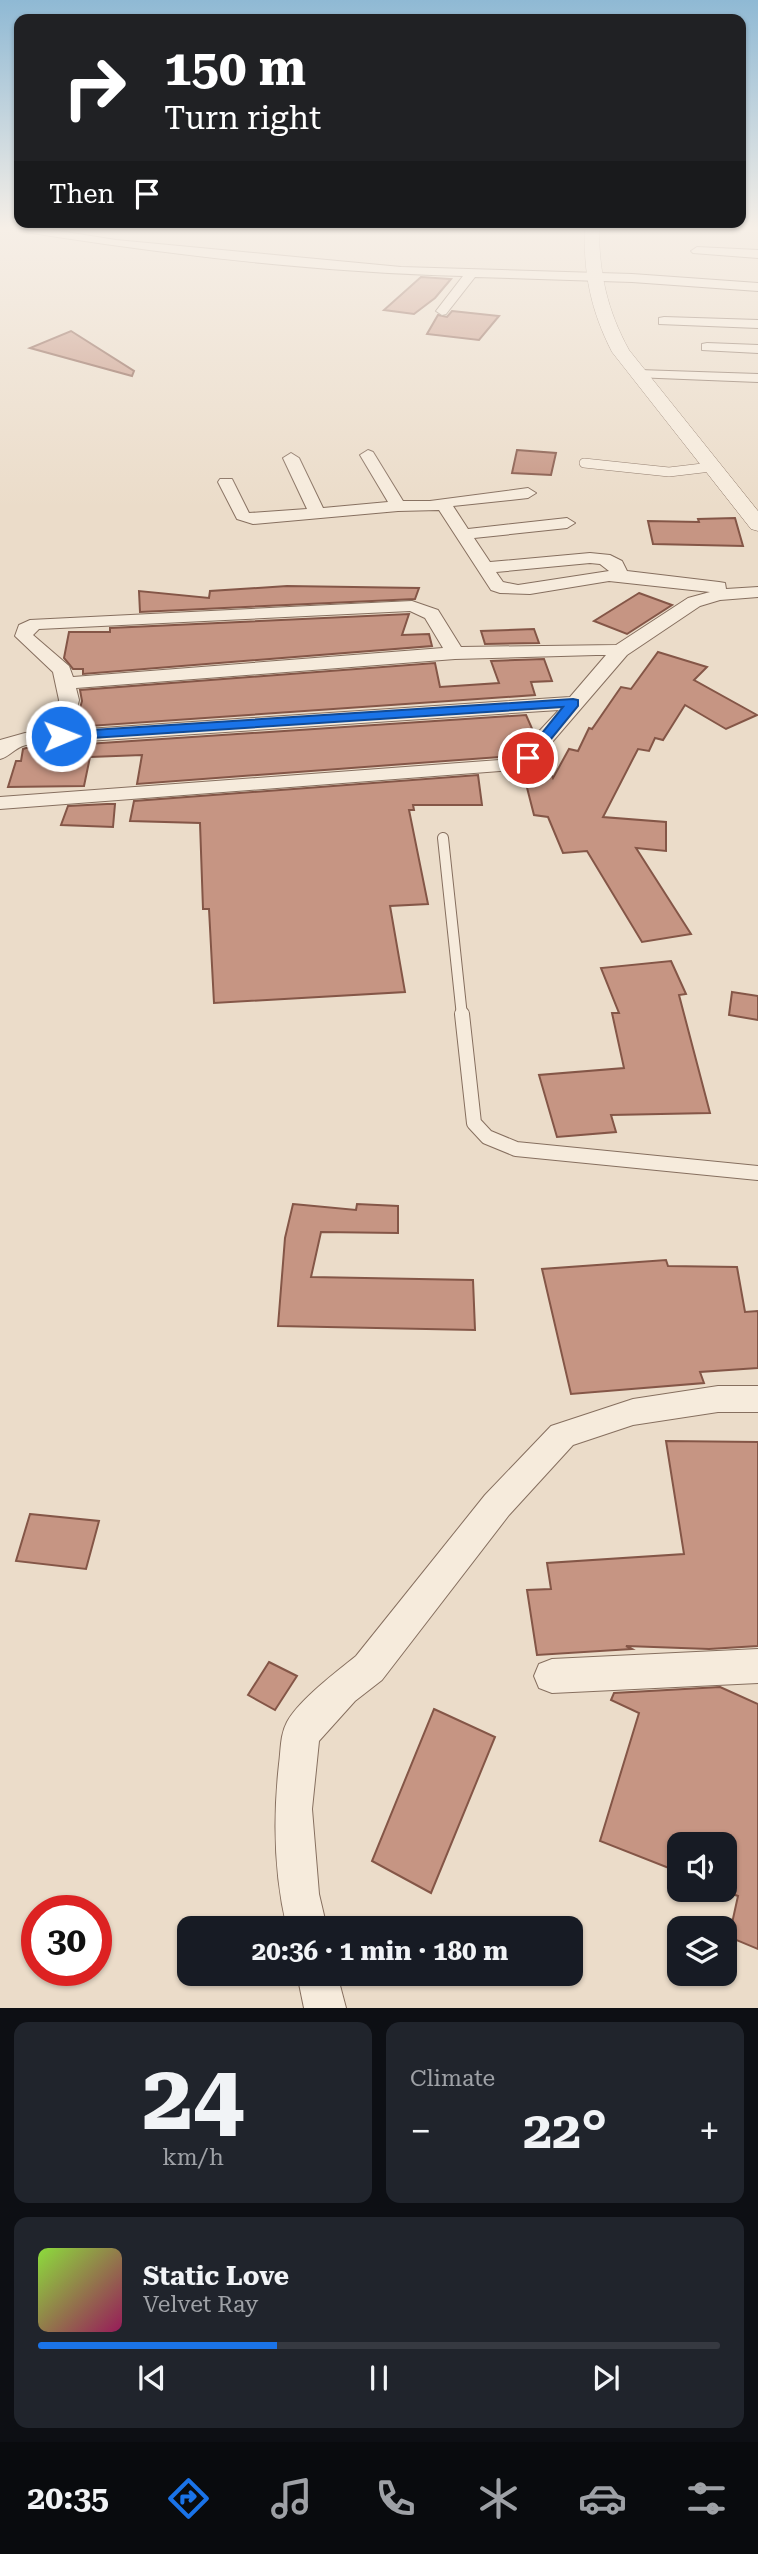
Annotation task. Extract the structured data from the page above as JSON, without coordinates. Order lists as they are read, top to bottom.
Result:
{
  "page": {
    "turn": ["150 m", "Turn right"],
    "then": "Then",
    "limit": "30",
    "trip": "20:36 · 1 min · 180 m",
    "tile": [
      ["24", "km/h"],
      "Climate"
    ],
    "heat": ["−", "22°", "+"],
    "song": ["Static Love", "Velvet Ray"],
    "tabs": "20:35"
  }
}
